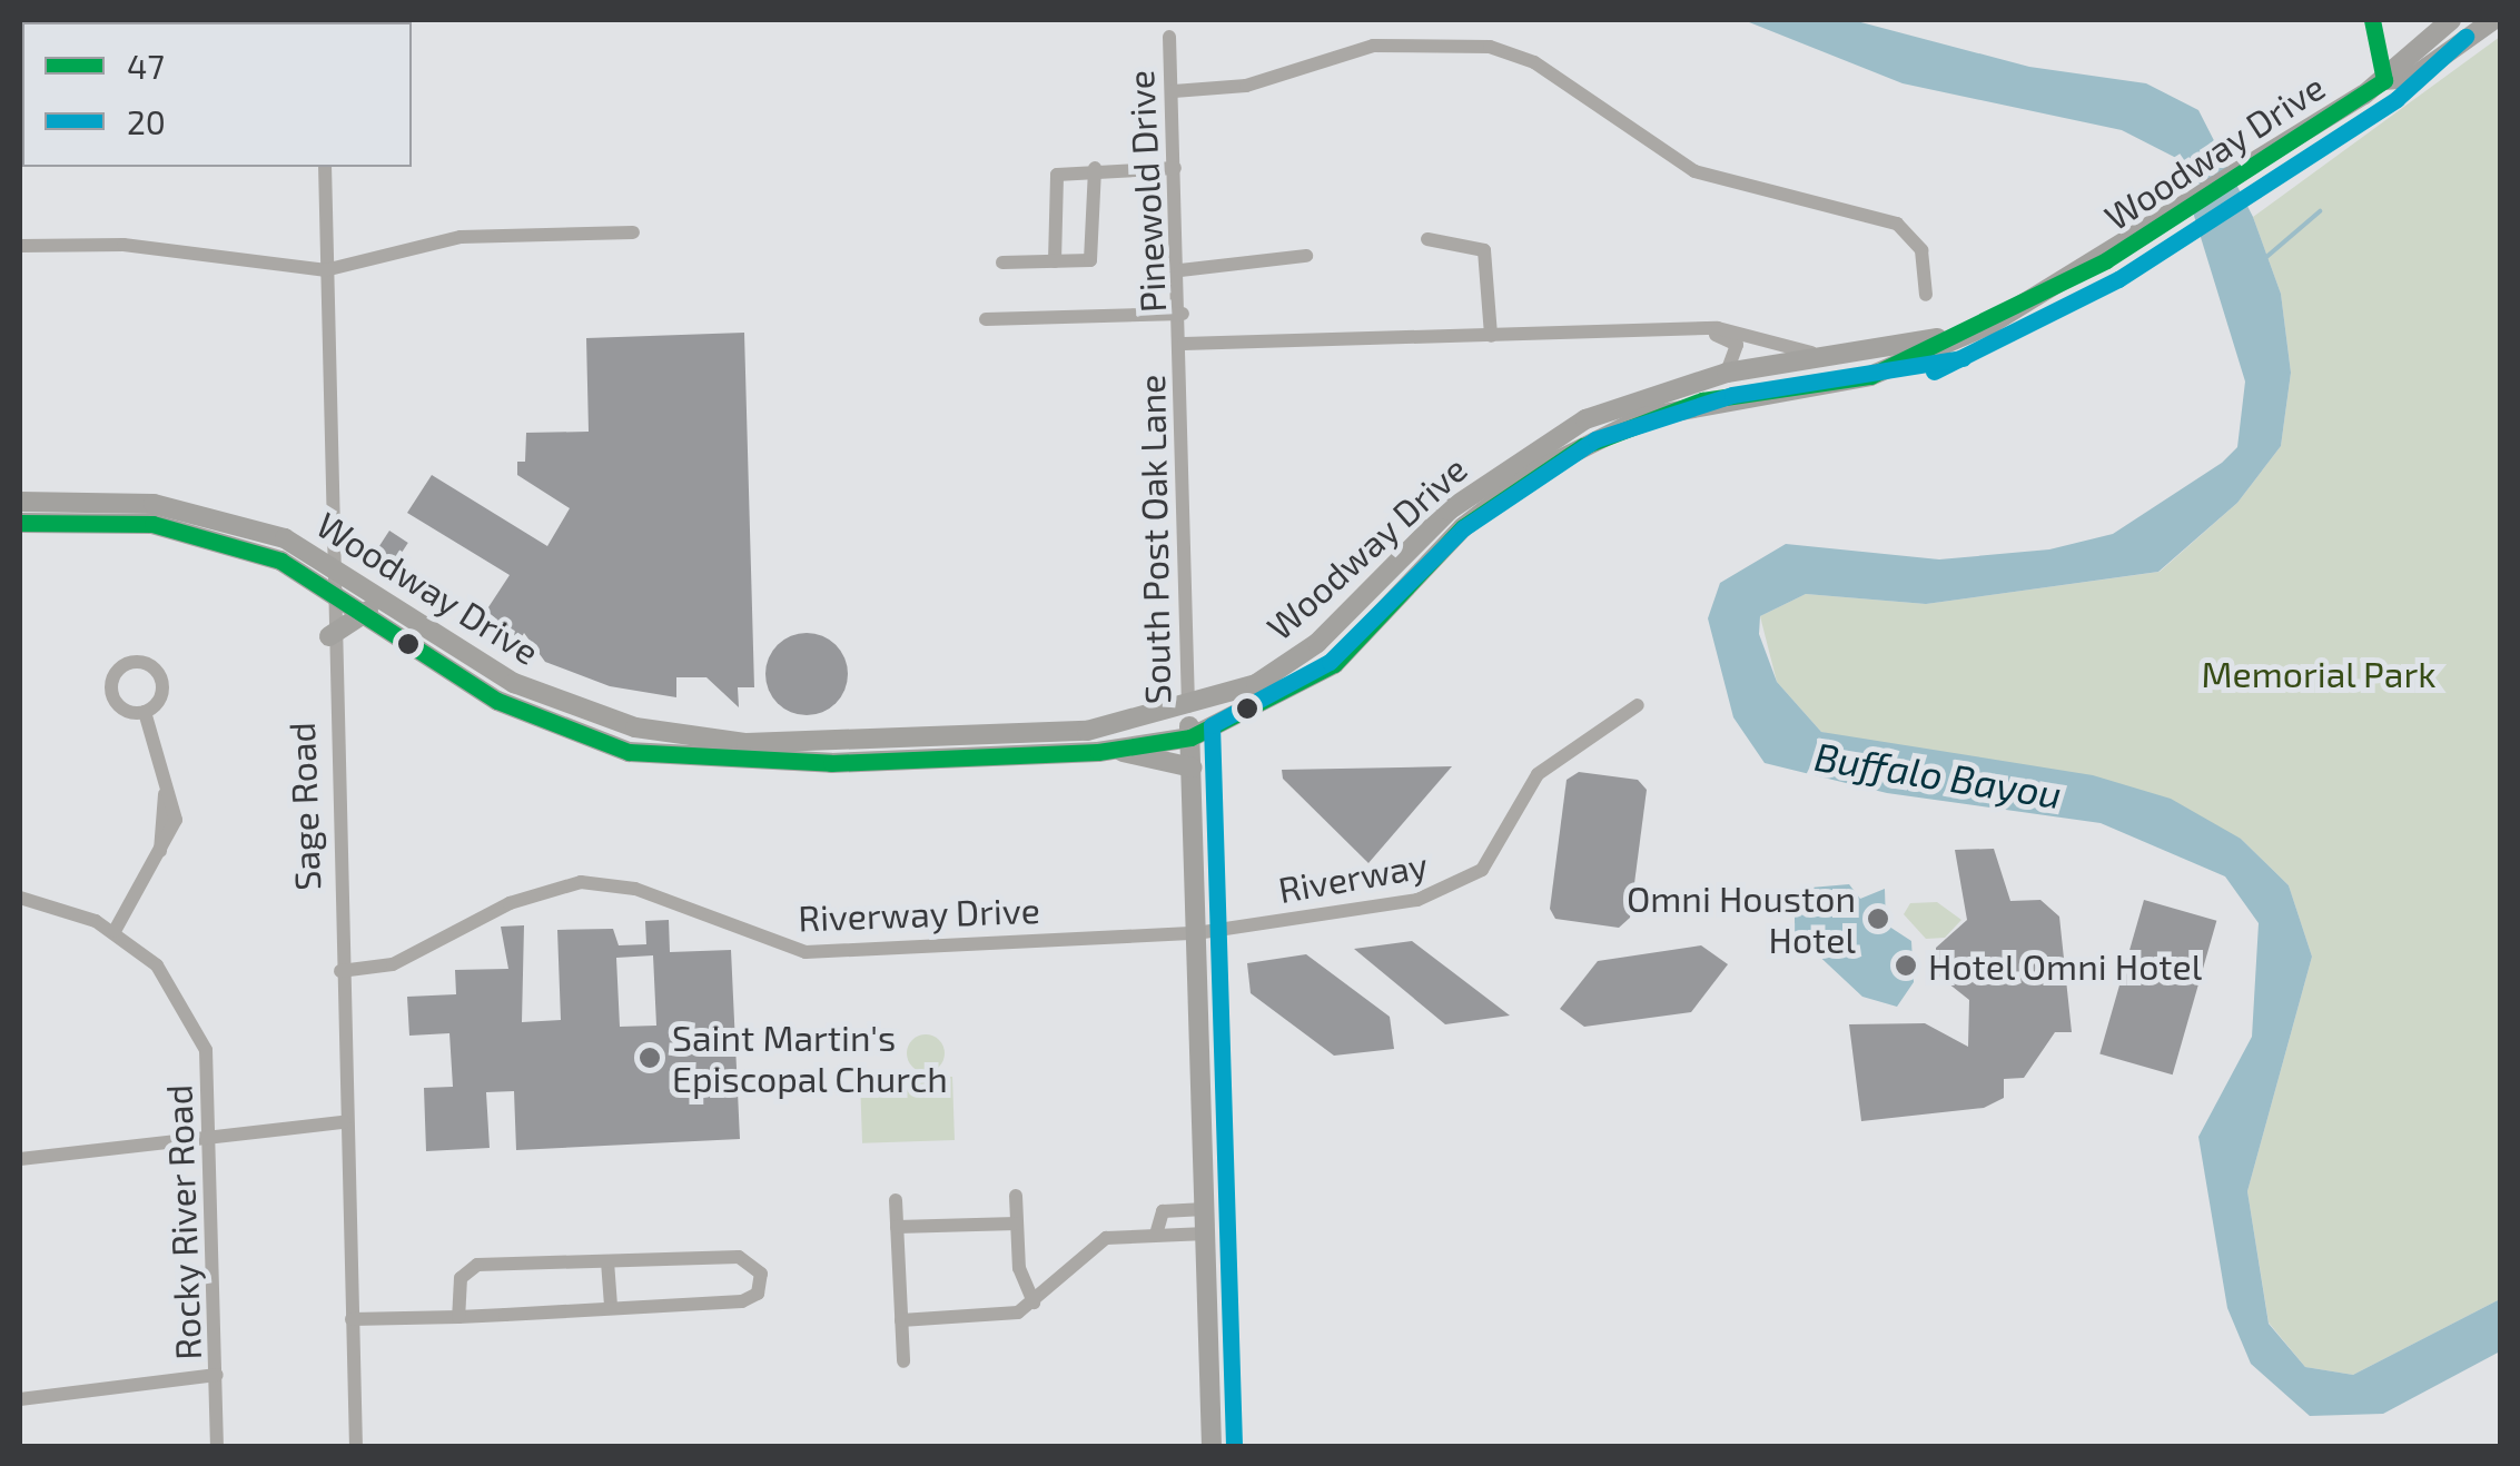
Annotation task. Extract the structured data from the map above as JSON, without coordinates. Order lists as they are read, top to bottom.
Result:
{
  "streets": {
    "main road": ["Woodway Drive", "South Post Oak Lane"],
    "street": [
      "Pinewold Drive",
      "Sage Road",
      "Riverway",
      "Riverway Drive",
      "Rocky River Road"
    ]
  },
  "crossings": [
    ["Woodway Drive", "South Post Oak Lane"],
    ["Woodway Drive", "Sage Road"],
    ["Pinewold Drive", "South Post Oak Lane"],
    ["South Post Oak Lane", "Riverway"],
    ["South Post Oak Lane", "Riverway Drive"],
    ["Sage Road", "Riverway Drive"],
    ["Riverway", "Riverway Drive"]
  ],
  "water": ["Buffalo Bayou"],
  "parks": ["Memorial Park"],
  "places": ["Omni Houston Hotel", "Hotel Omni Hotel", "Saint Martin's Episcopal Church"],
  "lines": ["transit line 47", "transit line 20"],
  "legend": ["47", "20"]
}
